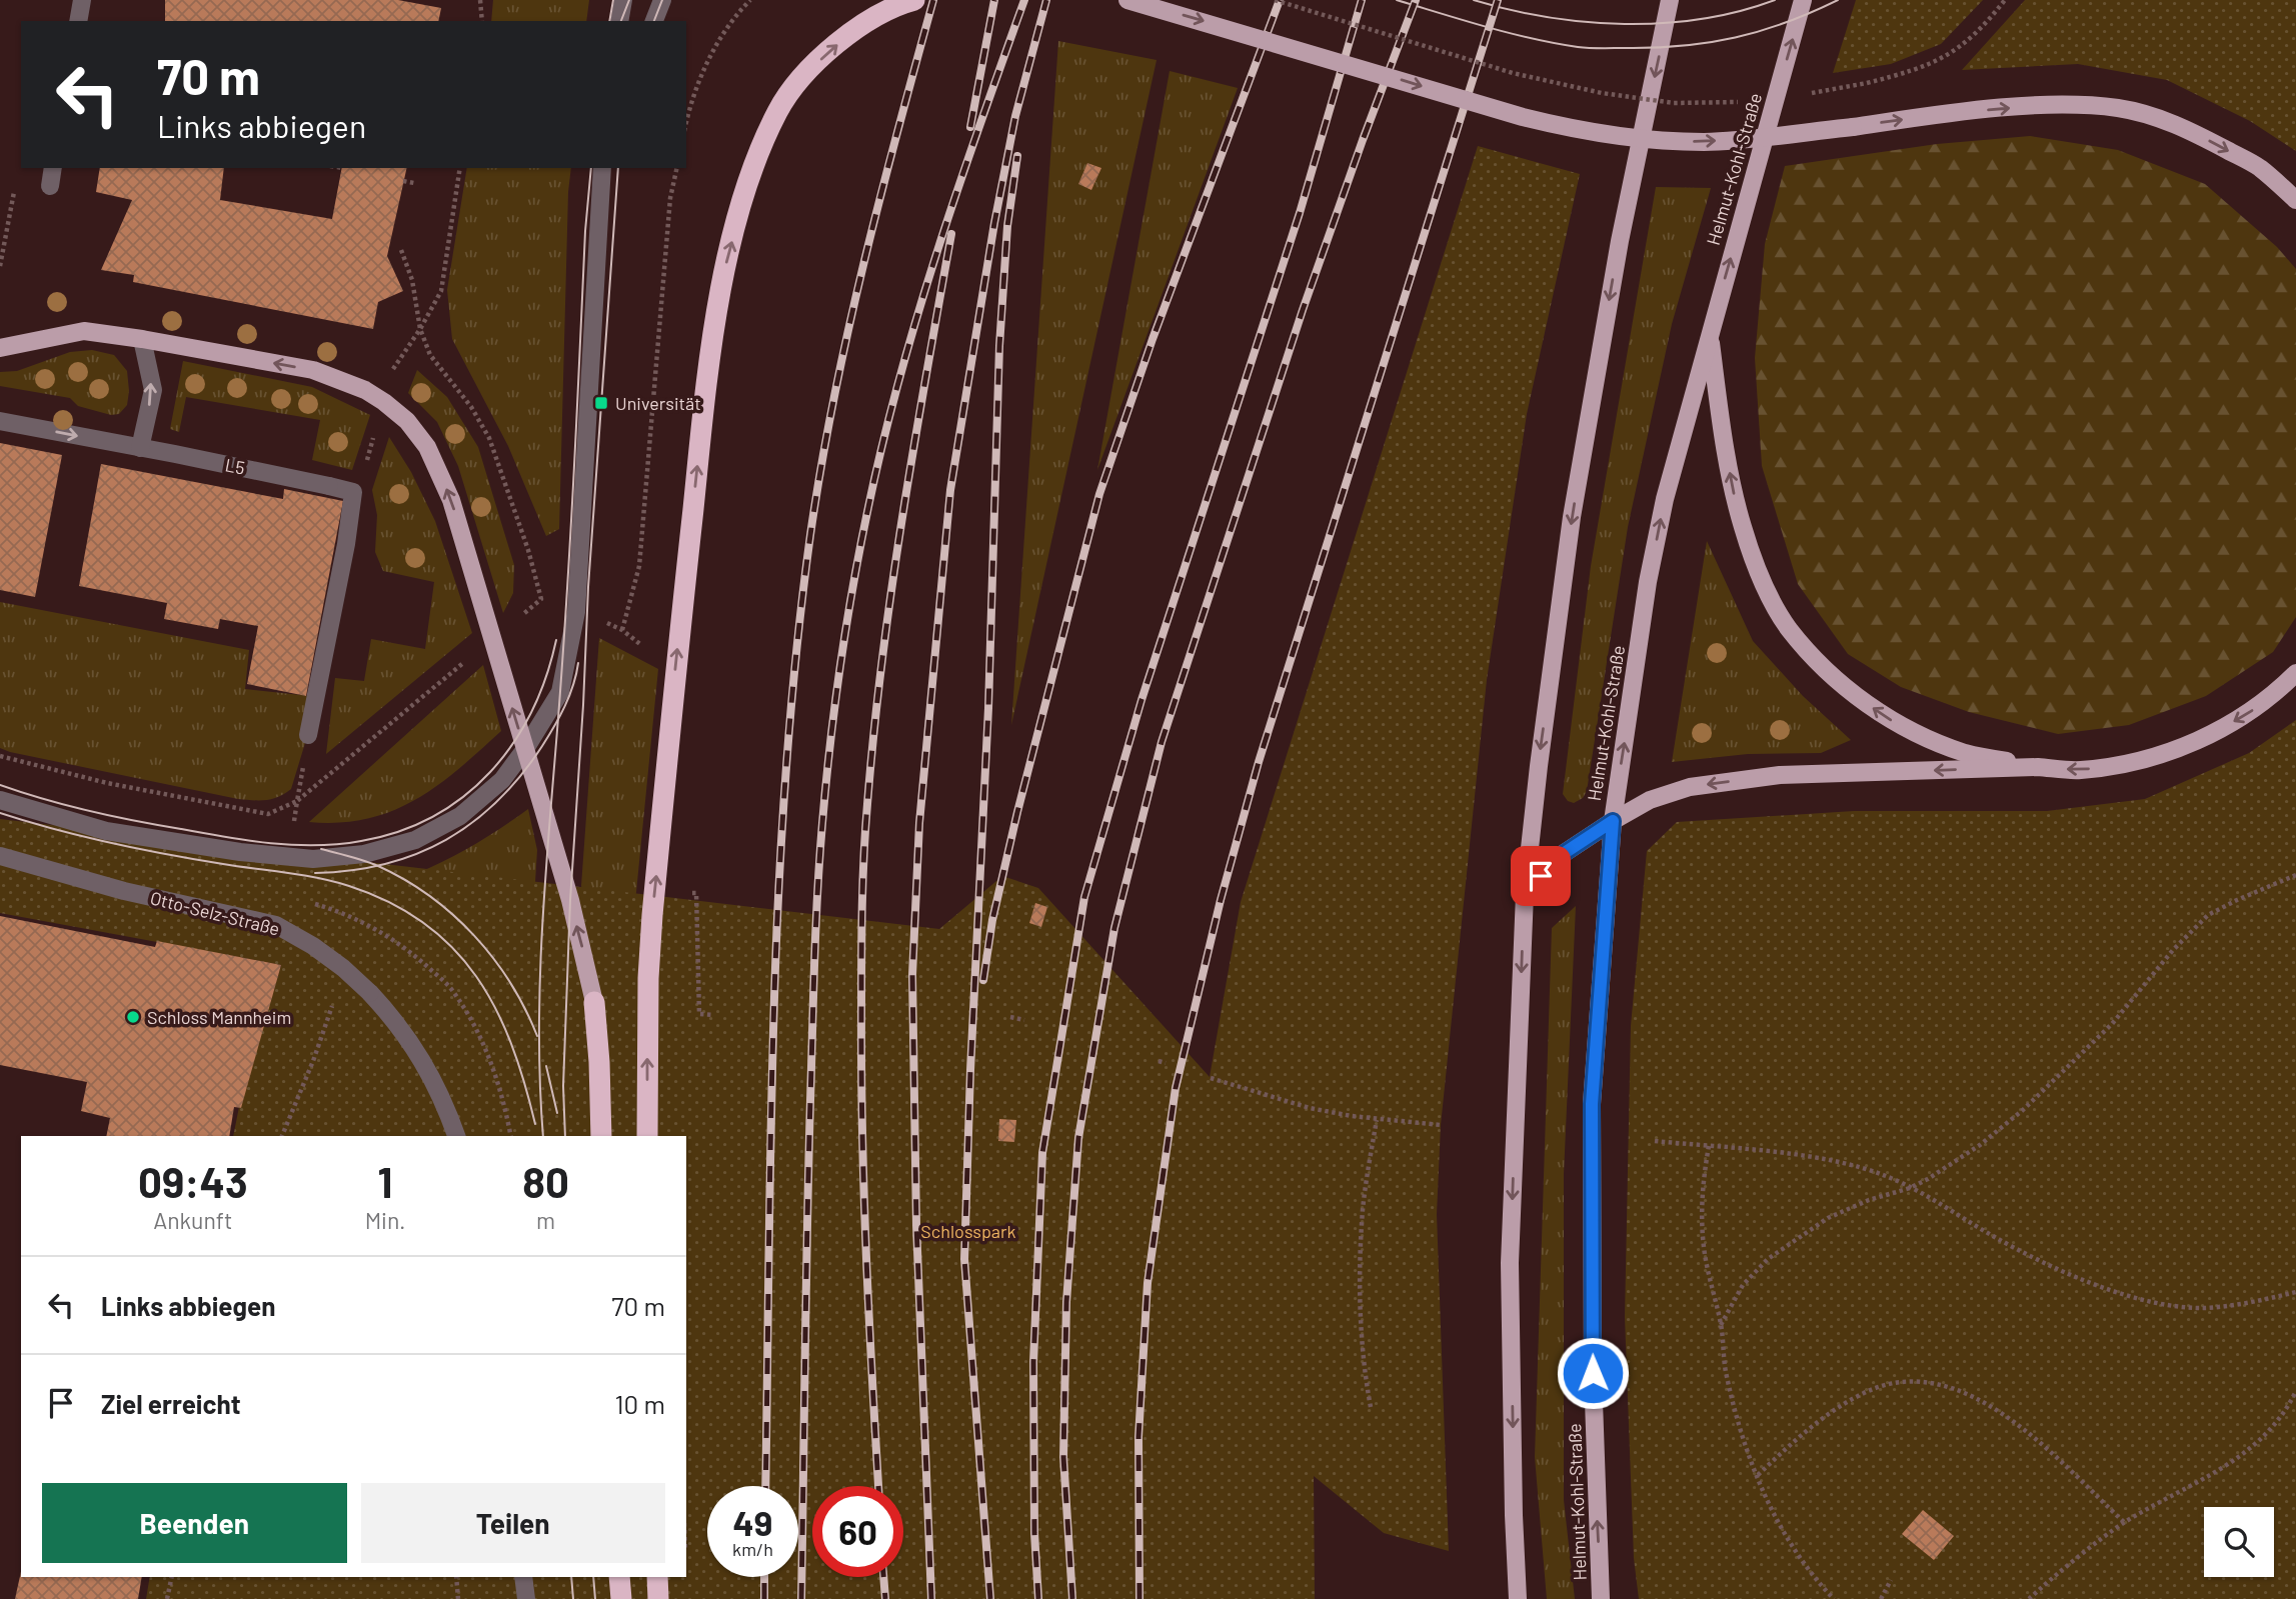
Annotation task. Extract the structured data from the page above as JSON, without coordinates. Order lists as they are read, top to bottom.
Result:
{
  "streets": {
    "main road": ["Helmut-Kohl-Straße"],
    "street": ["L5", "Otto-Selz-Straße"]
  },
  "parks": ["Schlosspark"],
  "places": {
    "transit": ["Universität"],
    "other": ["Schloss Mannheim"]
  },
  "page": {
    "turn": ["70 m", "Links abbiegen"],
    "eta": [
      "09:43",
      "Ankunft",
      "1",
      "Min.",
      "80",
      "m"
    ],
    "list": [
      {
        "name": "Links abbiegen",
        "value": "70 m"
      },
      {
        "name": "Ziel erreicht",
        "value": "10 m"
      }
    ],
    "buttons": ["Beenden", "Teilen"],
    "speed": "49 km/h",
    "limit": "60"
  }
}
